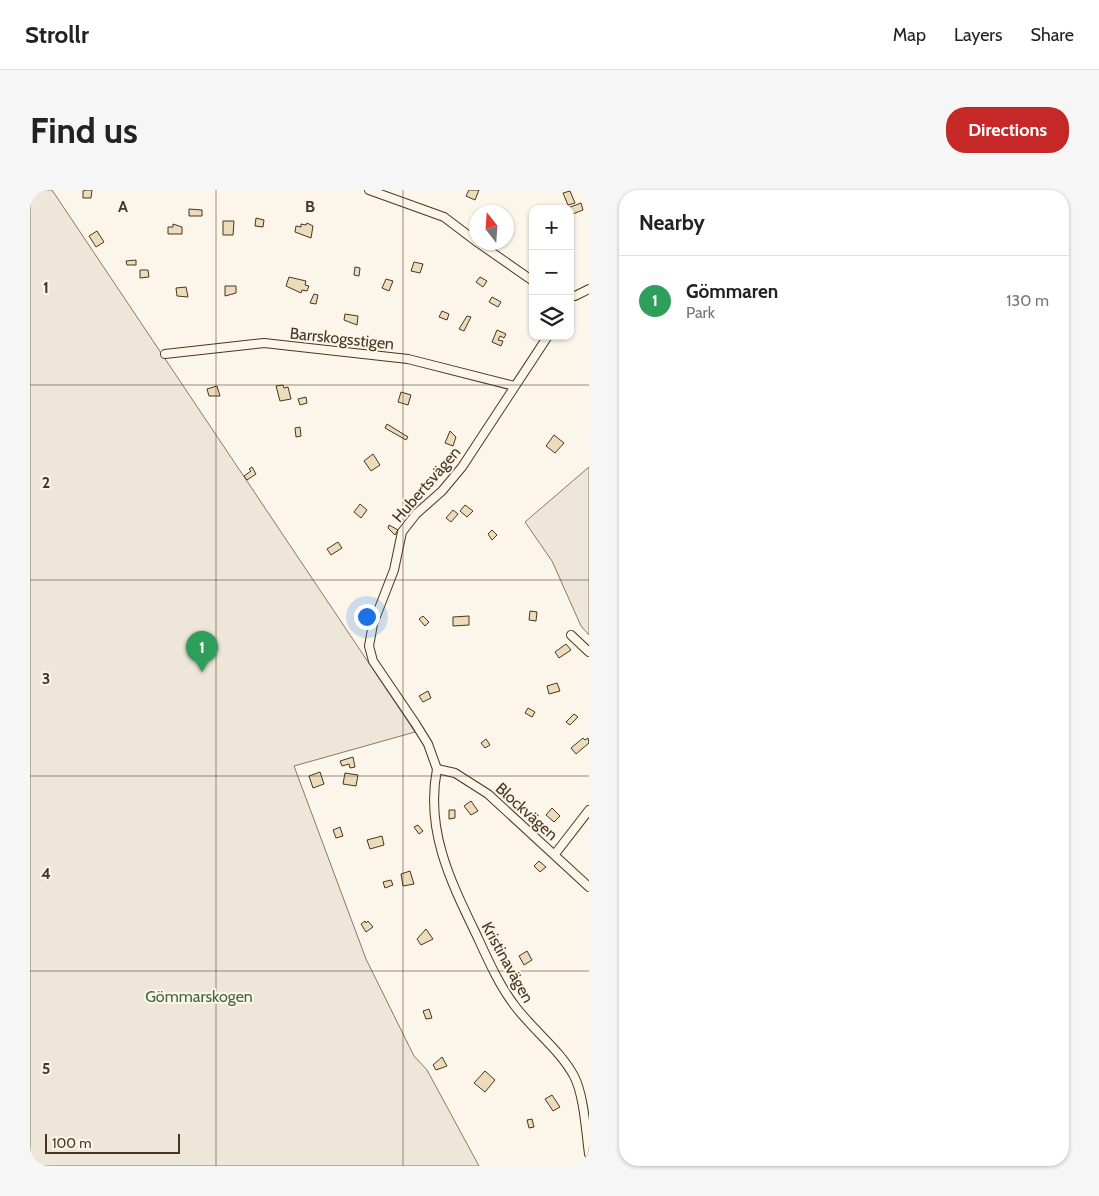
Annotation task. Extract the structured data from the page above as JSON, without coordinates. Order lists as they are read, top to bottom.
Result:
{
  "streets": {
    "street": [
      "Barrskogsstigen",
      "Hubertsvägen",
      "Blockvägen",
      "Kristinavägen"
    ]
  },
  "crossings": [
    ["Barrskogsstigen", "Hubertsvägen"],
    ["Hubertsvägen", "Blockvägen"],
    ["Hubertsvägen", "Kristinavägen"],
    ["Blockvägen", "Kristinavägen"]
  ],
  "parks": ["Gömmarskogen"],
  "scale_bar": "100 m",
  "north": "top",
  "page": {
    "header": "Strollr",
    "nav": ["Map", "Layers", "Share"],
    "buttons": "Directions",
    "title": "Find us",
    "heading": "Nearby",
    "map_buttons": ["+", "−"],
    "list": [
      {
        "mark": "1",
        "name": "Gömmaren",
        "note": "Park",
        "value": "130 m"
      }
    ],
    "pins": "1",
    "scale": "100 m"
  },
  "grid": {
    "columns": ["A", "B"],
    "rows": [
      "1",
      "2",
      "3",
      "4",
      "5"
    ]
  }
}
